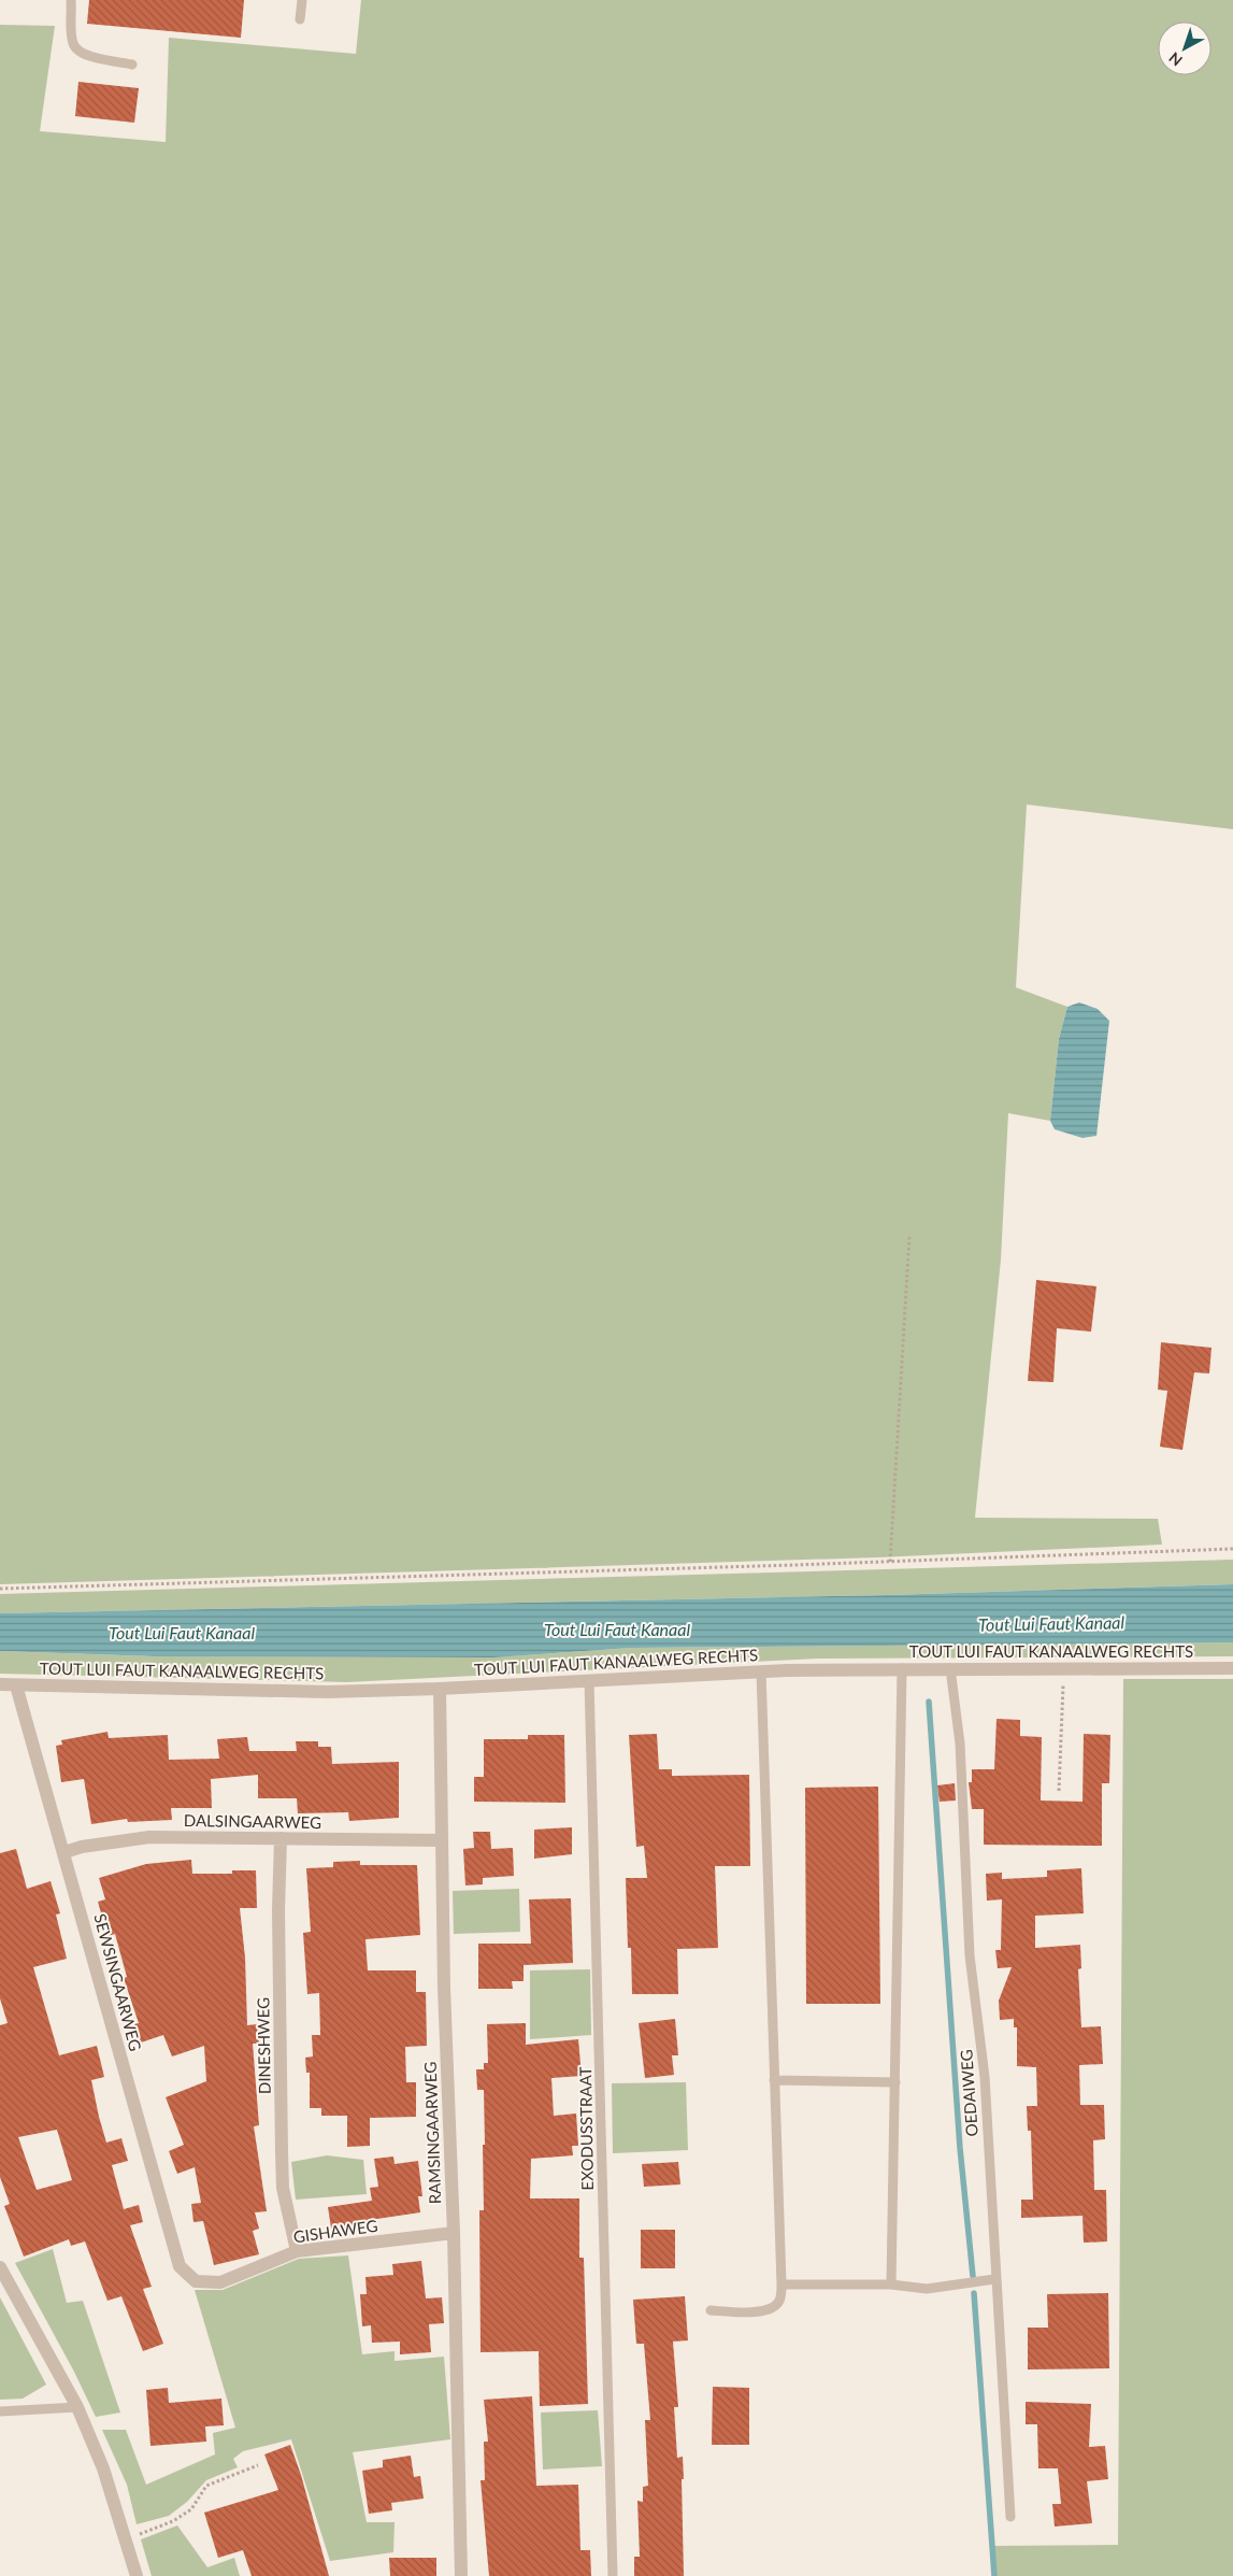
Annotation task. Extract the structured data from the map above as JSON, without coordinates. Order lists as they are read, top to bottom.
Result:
{
  "streets": {
    "street": [
      "TOUT LUI FAUT KANAALWEG RECHTS",
      "DALSINGAARWEG",
      "SEWSINGAARWEG",
      "DINESHWEG",
      "RAMSINGAARWEG",
      "GISHAWEG"
    ],
    "lane": ["OEDAIWEG", "EXODUSSTRAAT"]
  },
  "crossings": [
    ["TOUT LUI FAUT KANAALWEG RECHTS", "SEWSINGAARWEG"],
    ["TOUT LUI FAUT KANAALWEG RECHTS", "OEDAIWEG"],
    ["TOUT LUI FAUT KANAALWEG RECHTS", "EXODUSSTRAAT"],
    ["TOUT LUI FAUT KANAALWEG RECHTS", "RAMSINGAARWEG"],
    ["DALSINGAARWEG", "SEWSINGAARWEG"],
    ["DALSINGAARWEG", "DINESHWEG"],
    ["DALSINGAARWEG", "RAMSINGAARWEG"],
    ["SEWSINGAARWEG", "GISHAWEG"],
    ["DINESHWEG", "GISHAWEG"],
    ["RAMSINGAARWEG", "GISHAWEG"]
  ],
  "water": ["Tout Lui Faut Kanaal"],
  "north": "bottom left"
}
